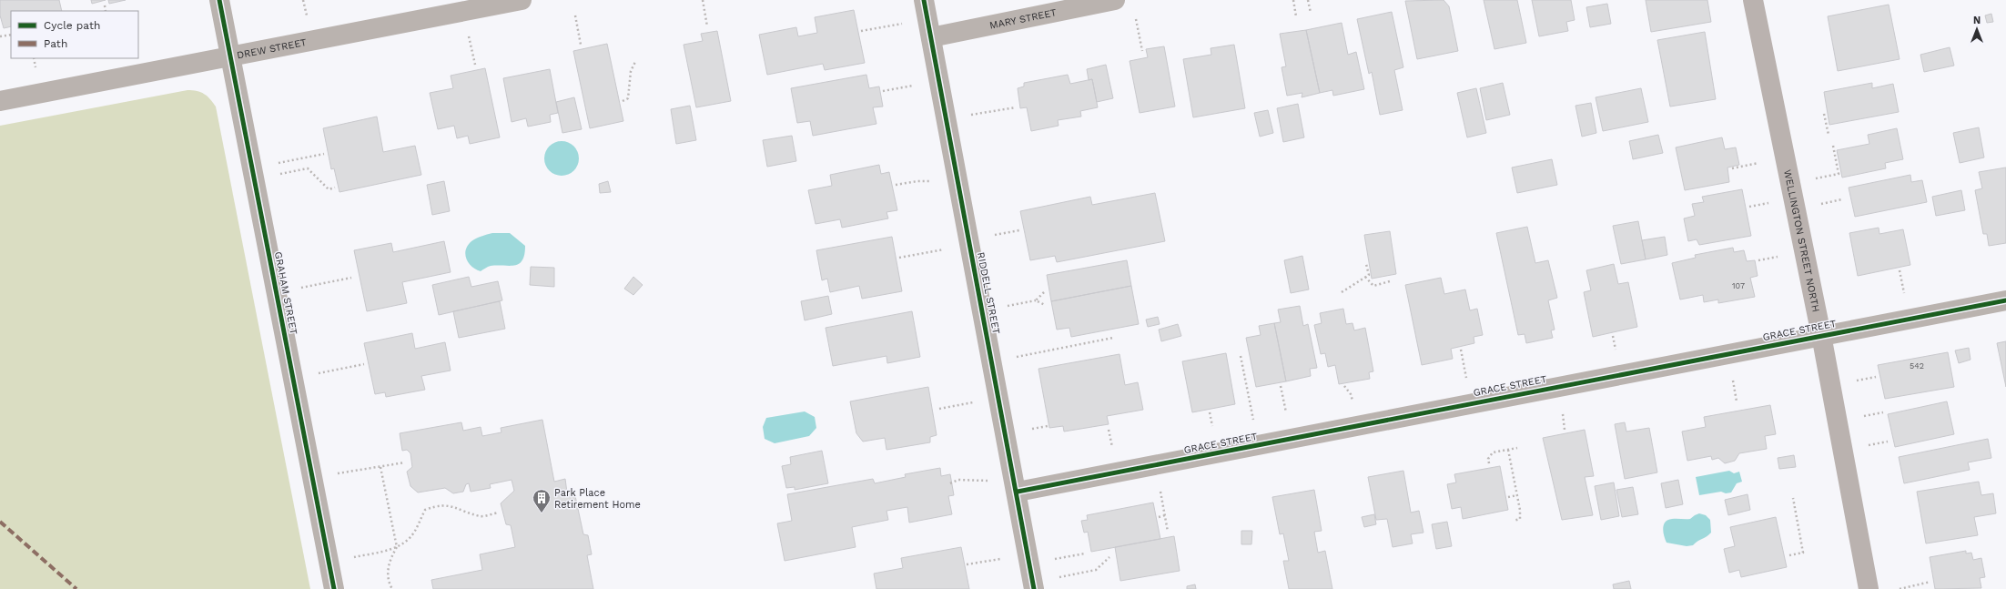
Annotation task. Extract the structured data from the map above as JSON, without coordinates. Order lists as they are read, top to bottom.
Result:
{
  "streets": {
    "main road": ["WELLINGTON STREET NORTH"],
    "street": [
      "MARY STREET",
      "DREW STREET",
      "GRAHAM STREET",
      "RIDDELL STREET",
      "GRACE STREET"
    ]
  },
  "crossings": [
    ["MARY STREET", "RIDDELL STREET"],
    ["DREW STREET", "GRAHAM STREET"],
    ["WELLINGTON STREET NORTH", "GRACE STREET"],
    ["RIDDELL STREET", "GRACE STREET"]
  ],
  "places": {
    "building": ["Park Place Retirement Home"]
  },
  "house_numbers": ["107", "542"],
  "legend": ["Cycle path", "Path"],
  "north": "top"
}
